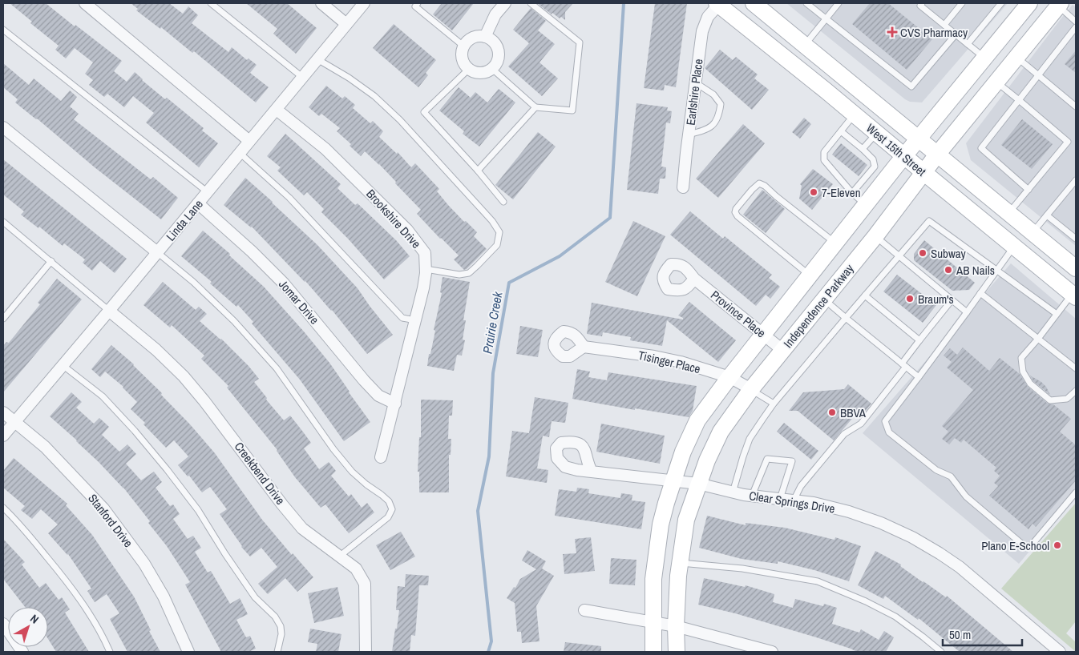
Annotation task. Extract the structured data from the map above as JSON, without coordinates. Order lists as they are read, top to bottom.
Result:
{
  "streets": {
    "main road": ["West 15th Street", "Independence Parkway"],
    "street": [
      "Earlshire Place",
      "Brookshire Drive",
      "Linda Lane",
      "Jomar Drive",
      "Province Place",
      "Tisinger Place",
      "Creekbend Drive",
      "Clear Springs Drive",
      "Stanford Drive"
    ]
  },
  "crossings": [
    ["Earlshire Place", "West 15th Street"],
    ["West 15th Street", "Independence Parkway"],
    ["Brookshire Drive", "Linda Lane"],
    ["Brookshire Drive", "Jomar Drive"],
    ["Linda Lane", "Jomar Drive"],
    ["Linda Lane", "Creekbend Drive"],
    ["Linda Lane", "Stanford Drive"],
    ["Independence Parkway", "Province Place"],
    ["Independence Parkway", "Tisinger Place"],
    ["Independence Parkway", "Clear Springs Drive"]
  ],
  "water": ["Prairie Creek"],
  "places": {
    "health": ["CVS Pharmacy"],
    "other": [
      "7-Eleven",
      "Subway",
      "AB Nails",
      "Braum's",
      "BBVA",
      "Plano E-School"
    ]
  },
  "scale_bar": "50 m",
  "north": "top right"
}
